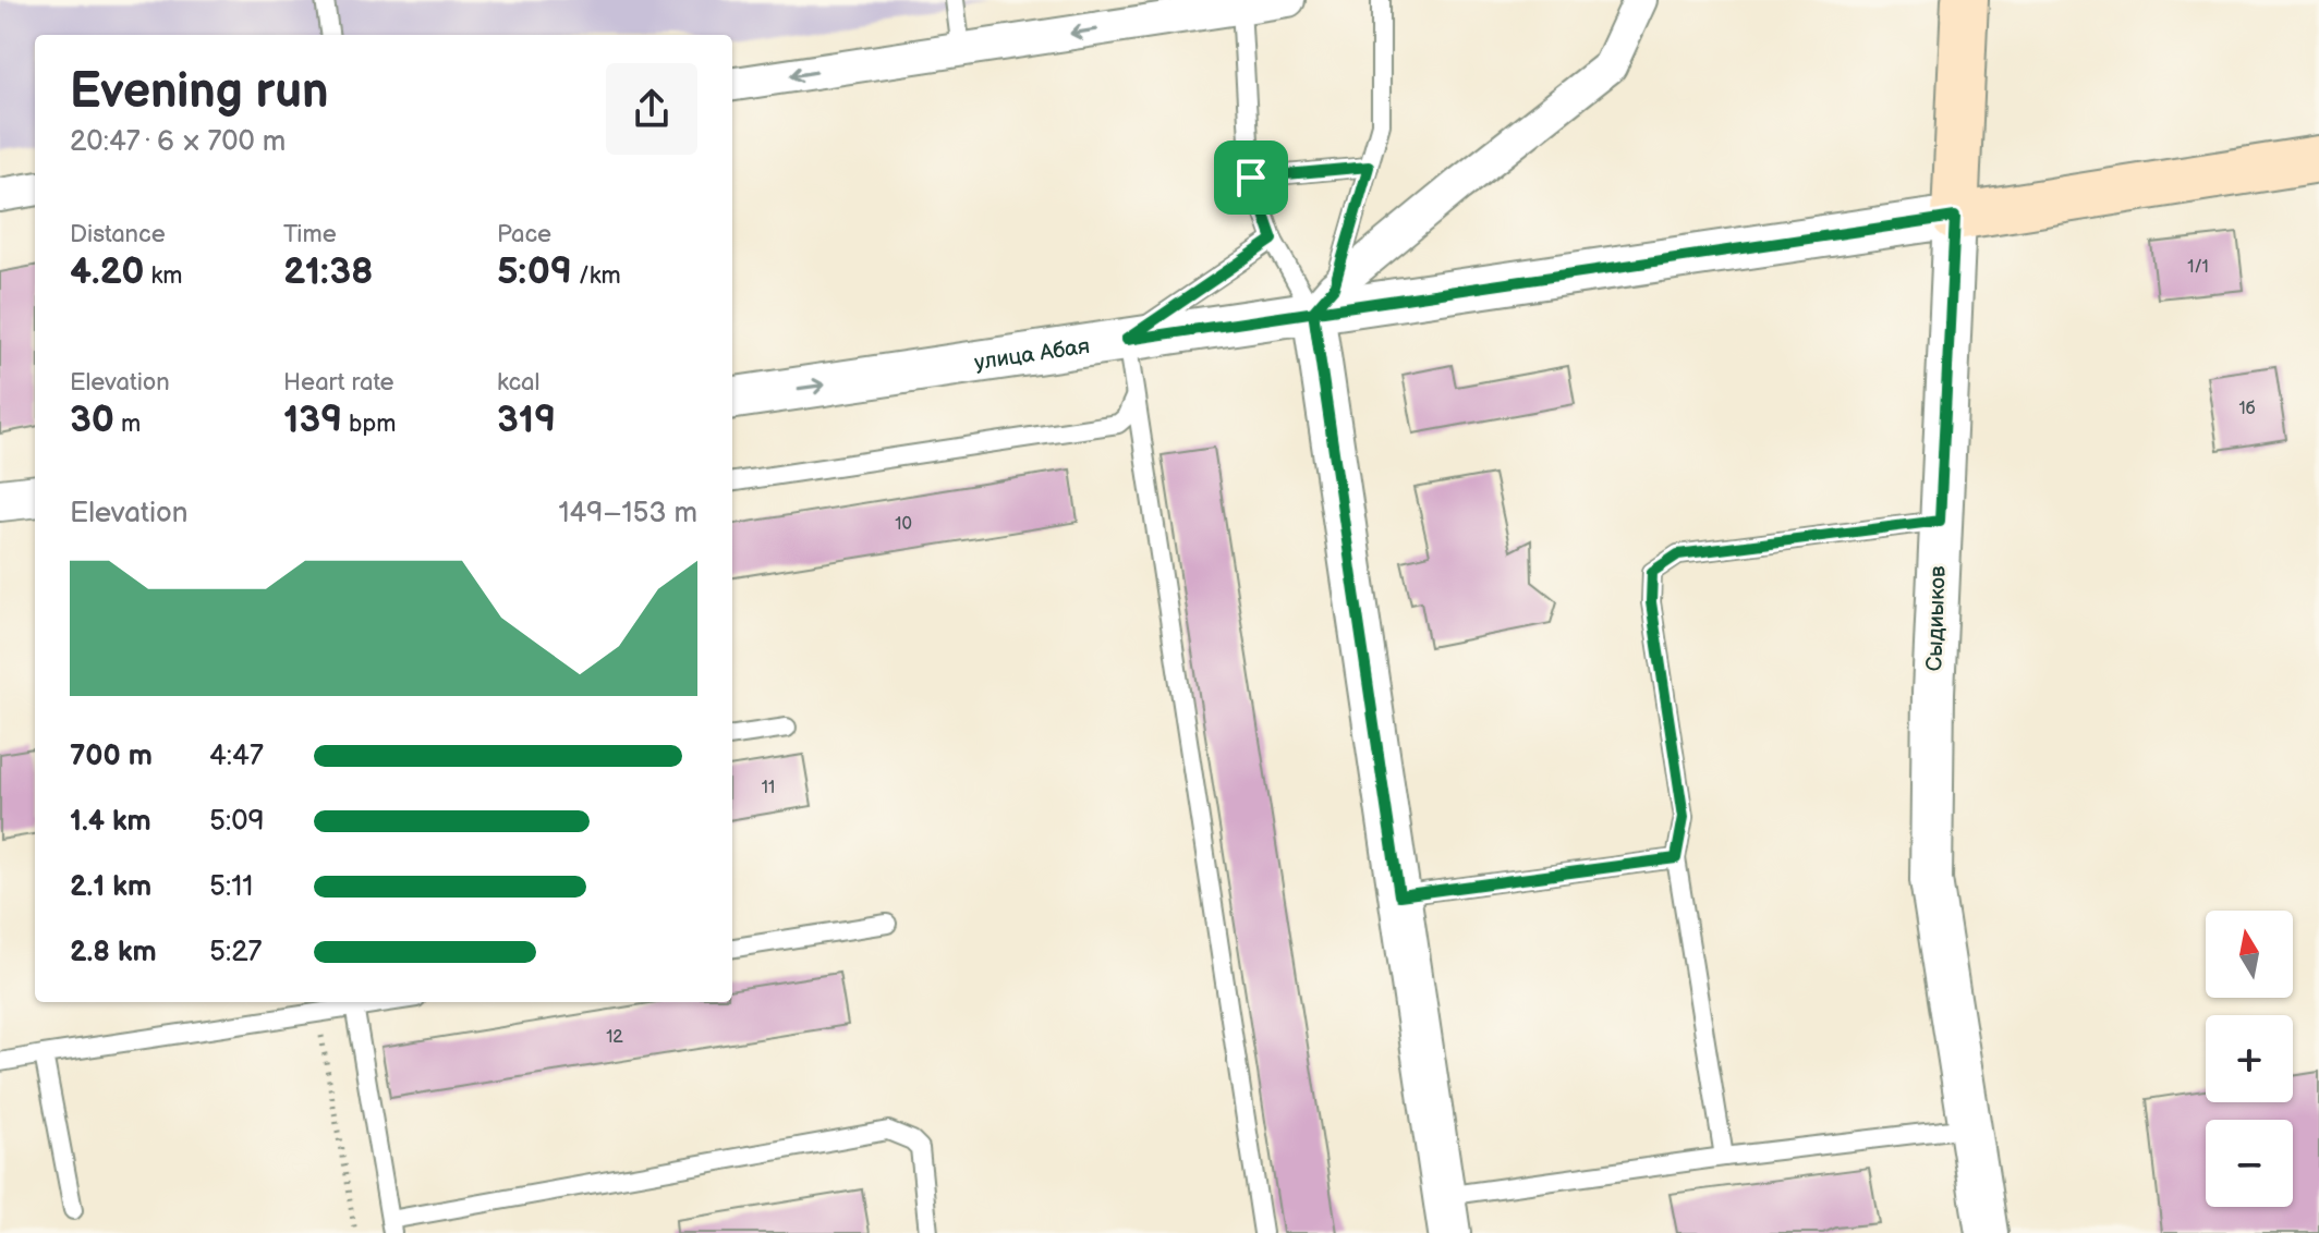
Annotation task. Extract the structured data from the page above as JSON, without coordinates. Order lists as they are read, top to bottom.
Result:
{
  "streets": {
    "main road": ["Сыдиыков"],
    "street": ["улица Абая"]
  },
  "crossings": [
    ["улица Абая", "Сыдиыков"]
  ],
  "house_numbers": [
    "1/1",
    "1б",
    "10",
    "11",
    "12"
  ],
  "north": "top",
  "page": {
    "heading": ["Evening run", "20:47 · 6 × 700 m"],
    "stats": [
      ["Distance", "4.20 km"],
      ["Time", "21:38"],
      ["Pace", "5:09 /km"],
      ["Elevation", "30 m"],
      ["Heart rate", "139 bpm"],
      ["kcal", "319"]
    ],
    "chart": ["Elevation", "149–153 m"],
    "list": [
      {
        "name": "700 m",
        "note": "4:47"
      },
      {
        "name": "1.4 km",
        "note": "5:09"
      },
      {
        "name": "2.1 km",
        "note": "5:11"
      },
      {
        "name": "2.8 km",
        "note": "5:27"
      }
    ],
    "map_buttons": ["+", "−"]
  }
}
